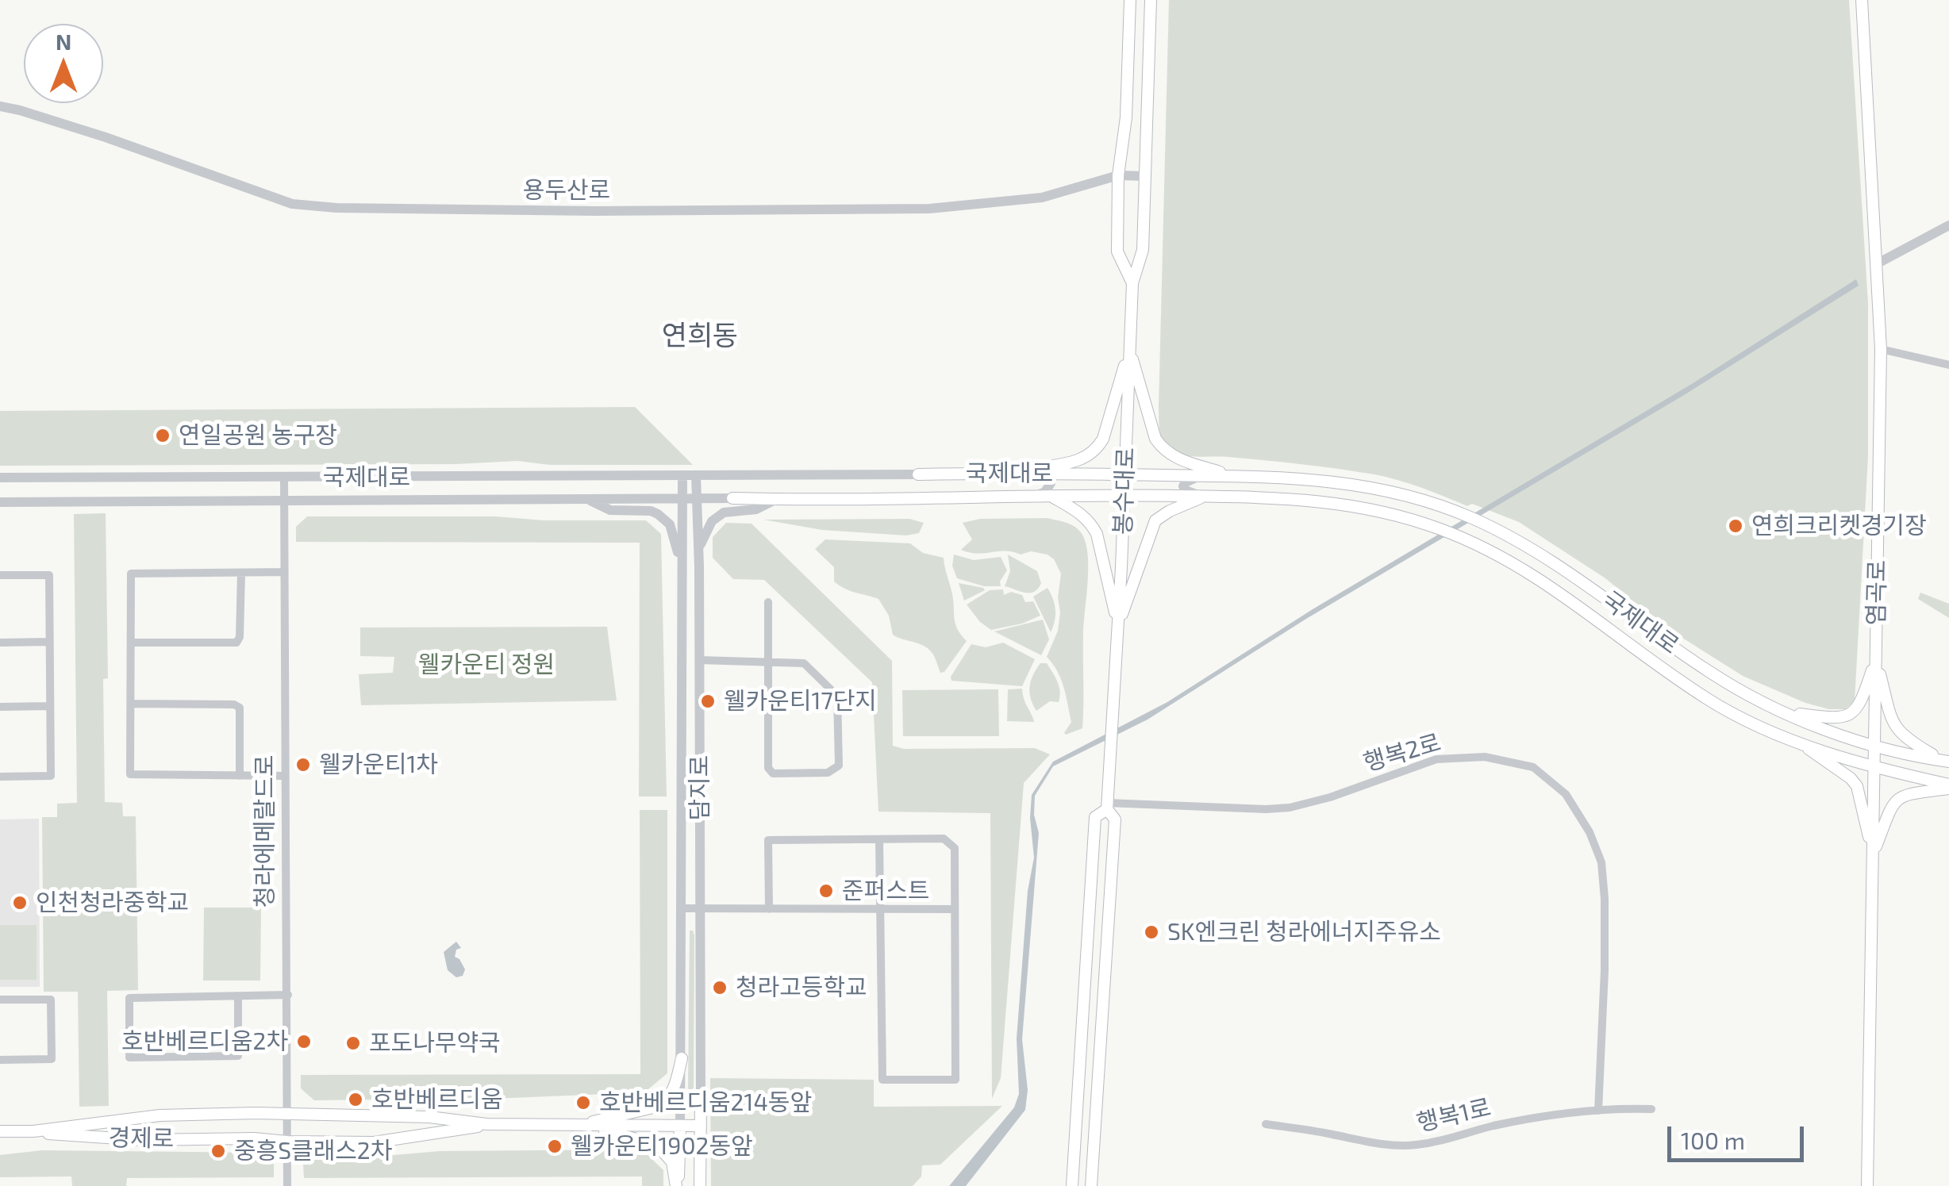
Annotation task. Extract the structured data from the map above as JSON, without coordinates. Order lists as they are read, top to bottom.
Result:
{
  "streets": {
    "main road": [
      "국제대로",
      "봉수대로",
      "염곡로",
      "경제로"
    ],
    "street": [
      "용두산로",
      "행복2로",
      "담지로",
      "청라에메랄드로",
      "행복1로"
    ]
  },
  "crossings": [
    ["용두산로", "봉수대로"],
    ["국제대로", "봉수대로"],
    ["국제대로", "염곡로"],
    ["국제대로", "담지로"],
    ["국제대로", "청라에메랄드로"],
    ["봉수대로", "행복2로"],
    ["행복2로", "행복1로"],
    ["청라에메랄드로", "경제로"]
  ],
  "districts": ["연희동"],
  "parks": ["웰카운티 정원"],
  "places": [
    "연일공원 농구장",
    "연희크리켓경기장",
    "웰카운티17단지",
    "웰카운티1차",
    "준퍼스트",
    "인천청라중학교",
    "SK엔크린 청라에너지주유소",
    "청라고등학교",
    "호반베르디움2차",
    "포도나무약국",
    "호반베르디움",
    "호반베르디움214동앞",
    "웰카운티1902동앞",
    "중흥S클래스2차"
  ],
  "scale_bar": "100 m",
  "north": "top"
}
